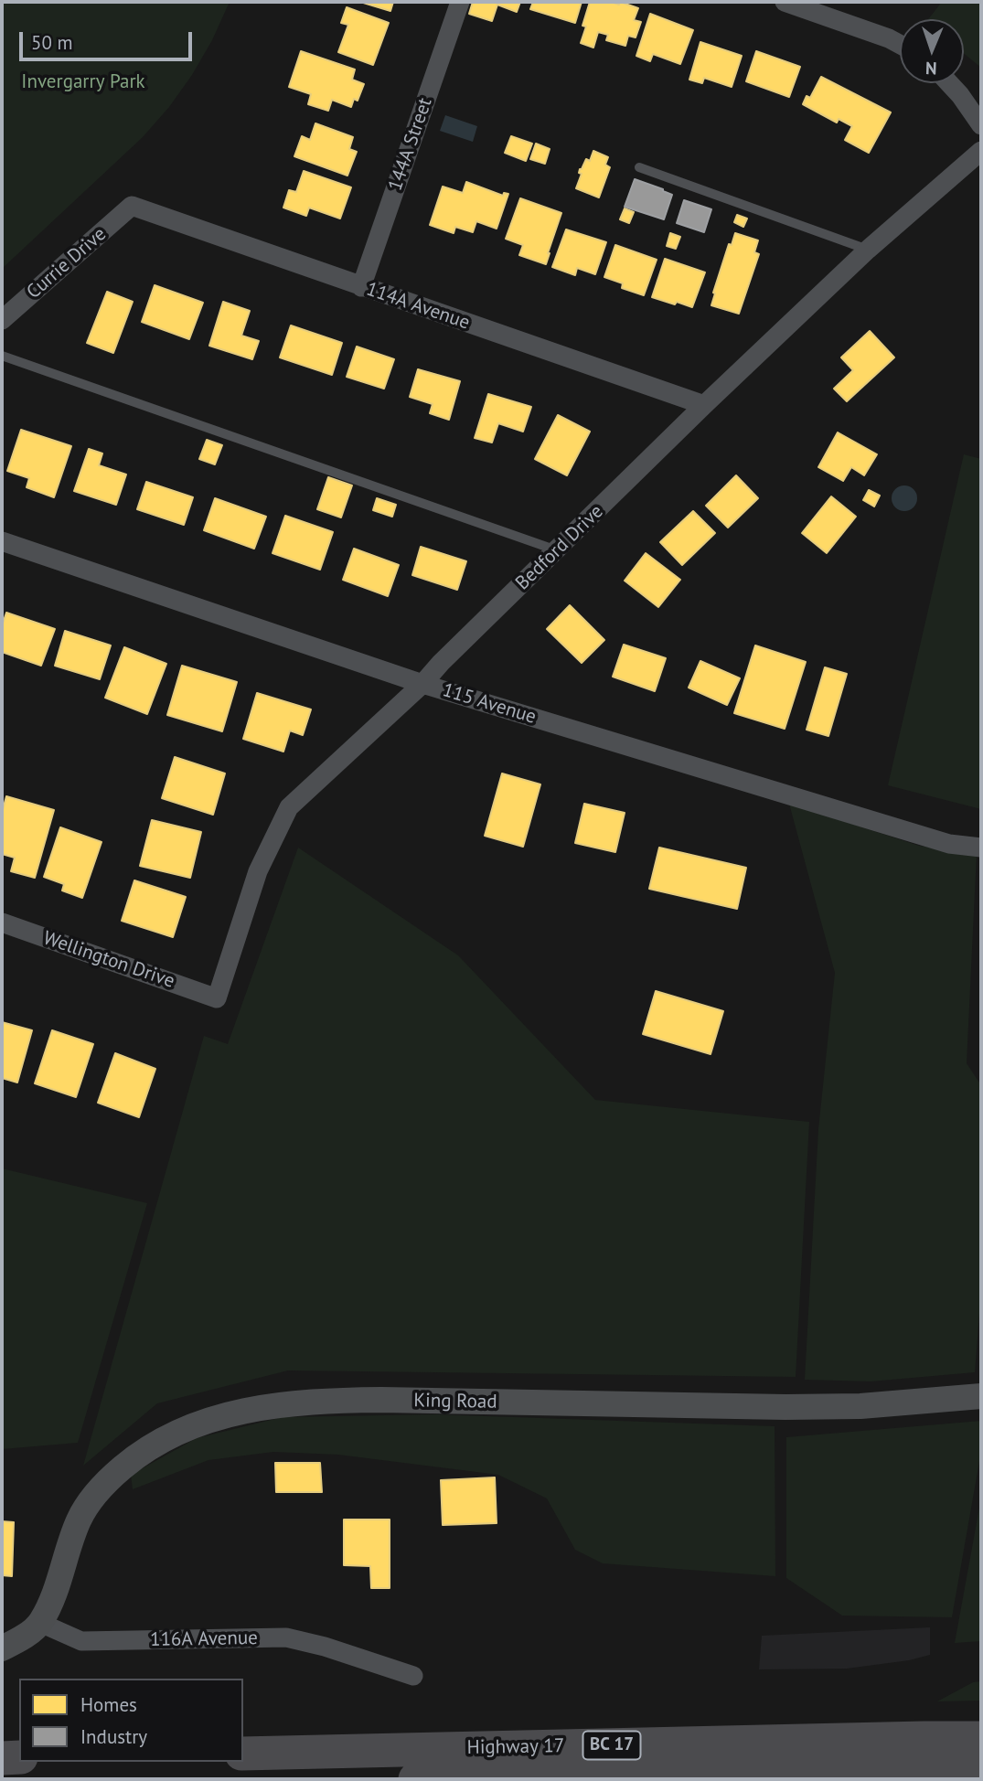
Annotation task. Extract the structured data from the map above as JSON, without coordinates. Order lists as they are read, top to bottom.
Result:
{
  "streets": {
    "highway": ["BC 17", "Highway 17"],
    "street": [
      "144A Street",
      "Currie Drive",
      "114A Avenue",
      "Bedford Drive",
      "115 Avenue",
      "Wellington Drive",
      "King Road",
      "116A Avenue"
    ]
  },
  "crossings": [
    ["144A Street", "114A Avenue"],
    ["Currie Drive", "114A Avenue"],
    ["114A Avenue", "Bedford Drive"],
    ["Bedford Drive", "115 Avenue"],
    ["Bedford Drive", "Wellington Drive"],
    ["King Road", "116A Avenue"]
  ],
  "parks": ["Invergarry Park"],
  "legend": ["Homes", "Industry"],
  "scale_bar": "50 m",
  "north": "bottom"
}
